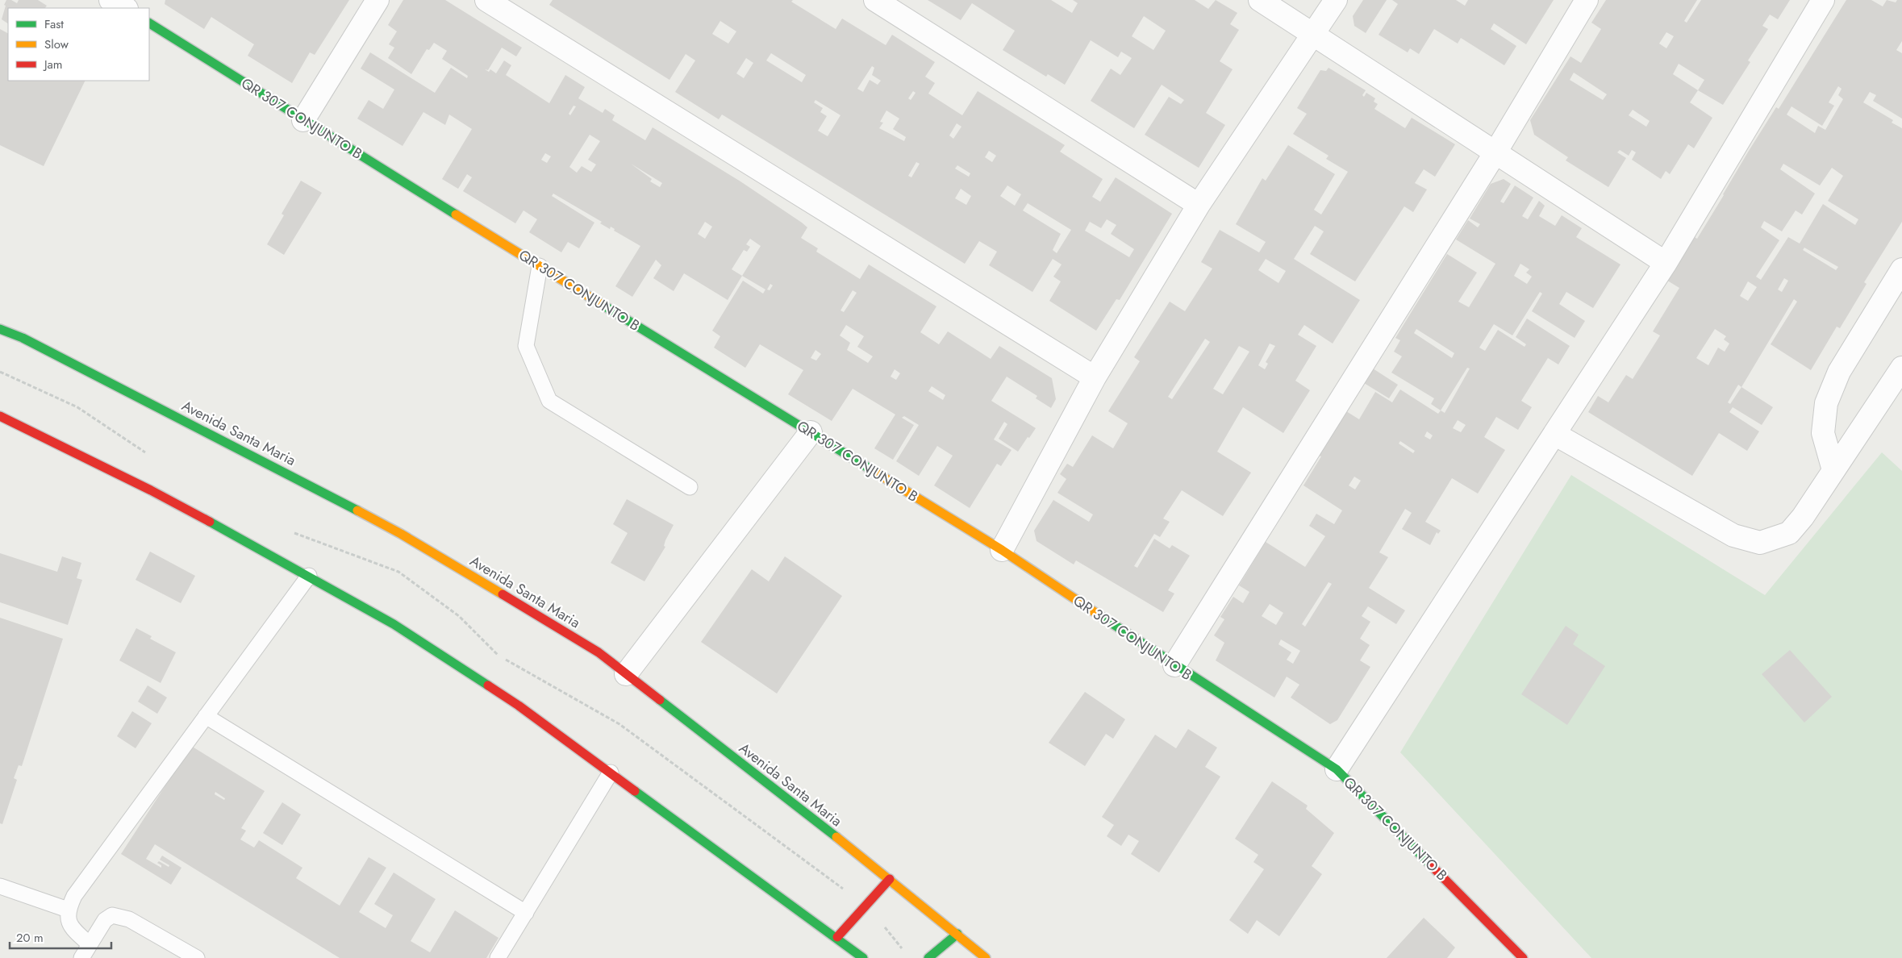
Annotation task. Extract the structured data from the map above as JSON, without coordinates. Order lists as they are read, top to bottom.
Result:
{
  "streets": {
    "main road": ["QR 307 CONJUNTO B", "Avenida Santa Maria"]
  },
  "legend": ["Fast", "Slow", "Jam"],
  "scale_bar": "20 m"
}
